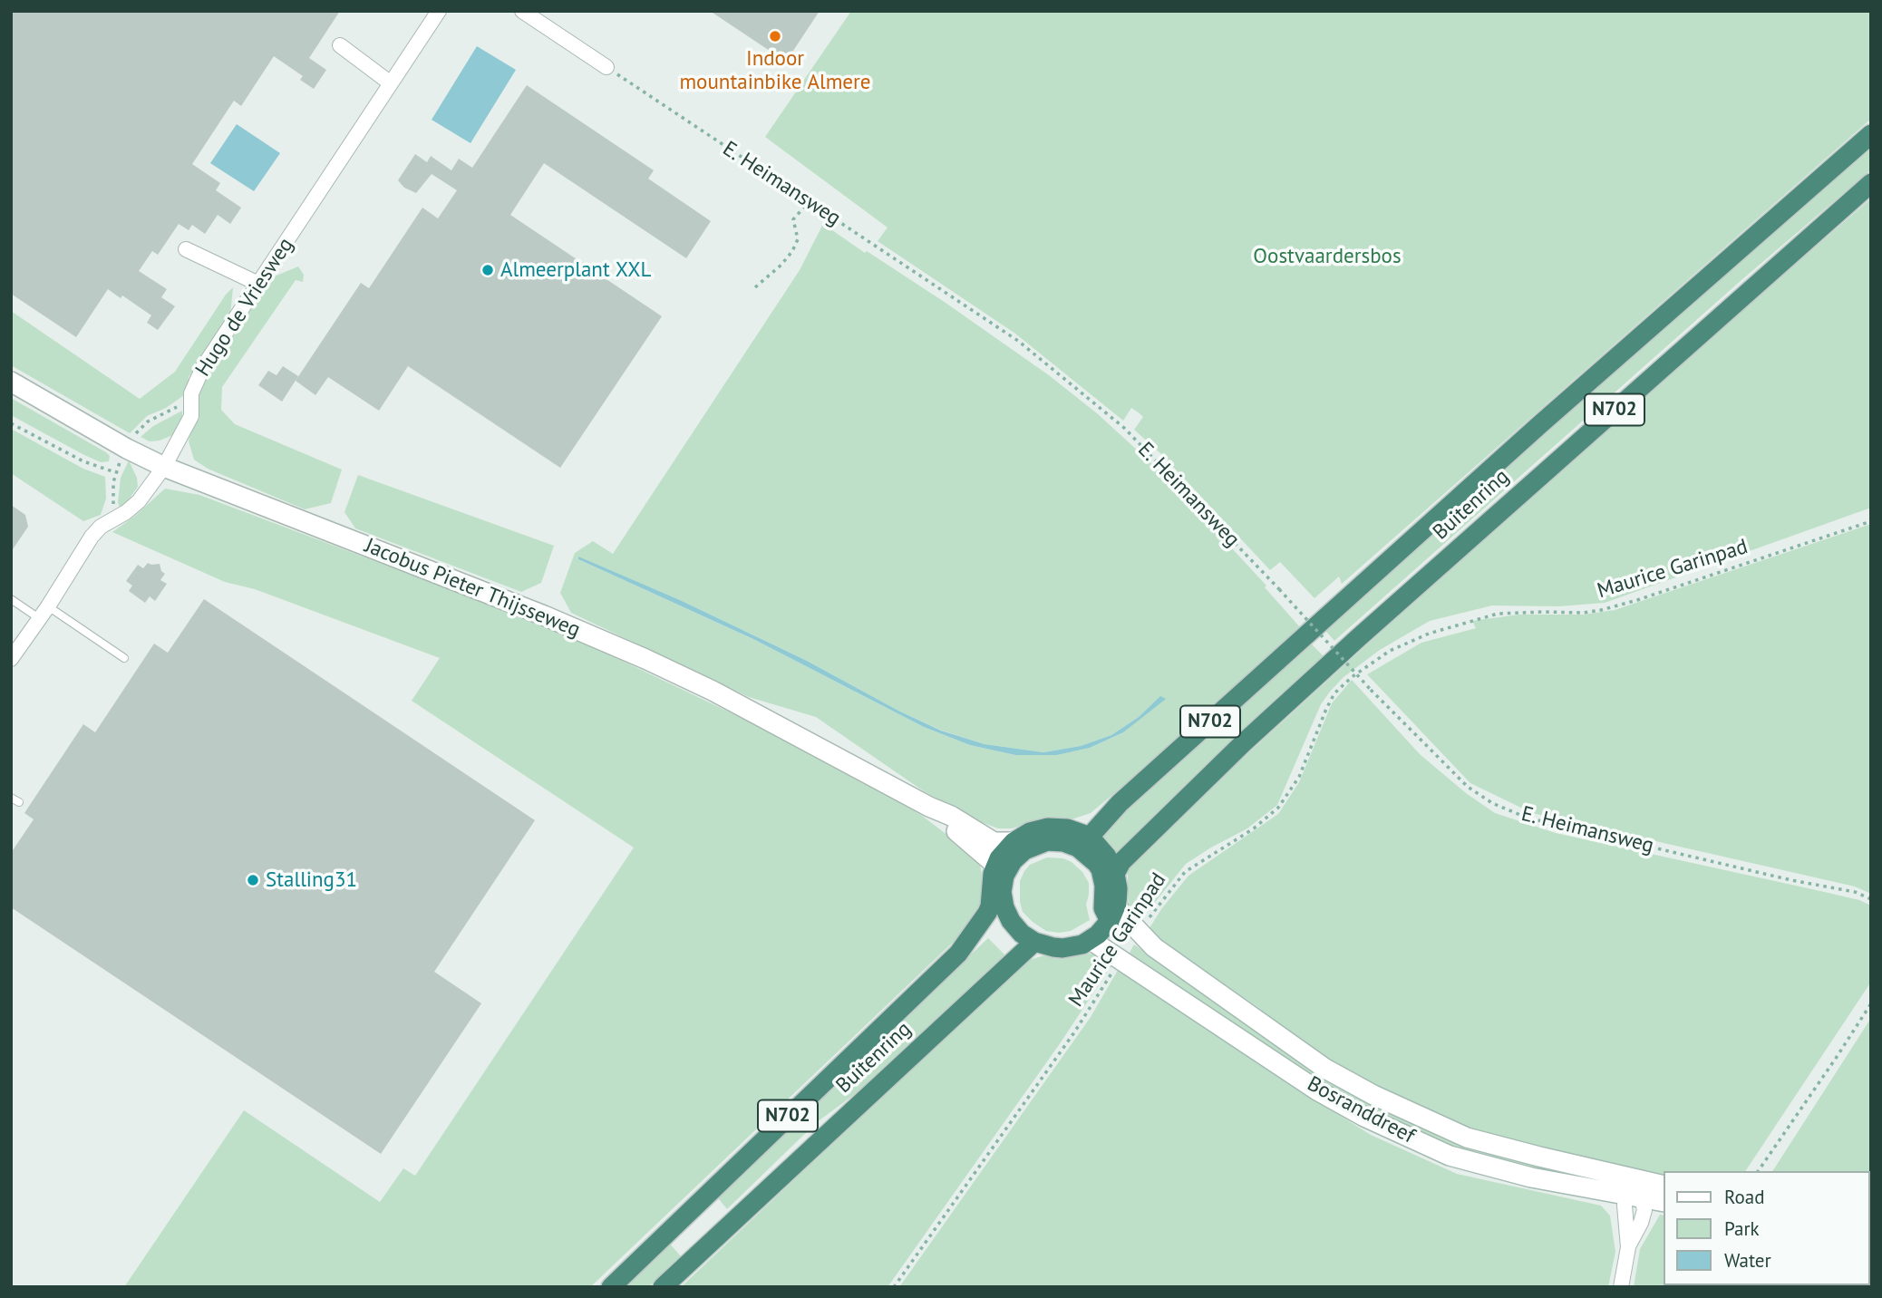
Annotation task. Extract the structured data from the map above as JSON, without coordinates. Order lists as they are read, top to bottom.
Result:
{
  "streets": {
    "highway": ["N702", "Buitenring"],
    "main road": ["Jacobus Pieter Thijsseweg", "Bosranddreef"],
    "street": ["Hugo de Vriesweg"],
    "path": ["E. Heimansweg", "Maurice Garinpad"]
  },
  "crossings": [
    ["Hugo de Vriesweg", "Jacobus Pieter Thijsseweg"],
    ["Buitenring", "Jacobus Pieter Thijsseweg"],
    ["Buitenring", "Bosranddreef"],
    ["Maurice Garinpad", "Bosranddreef"],
    ["Jacobus Pieter Thijsseweg", "Bosranddreef"]
  ],
  "parks": ["Oostvaardersbos"],
  "places": ["Indoor mountainbike Almere", "Almeerplant XXL", "Stalling31"],
  "legend": ["Road", "Park", "Water"]
}
